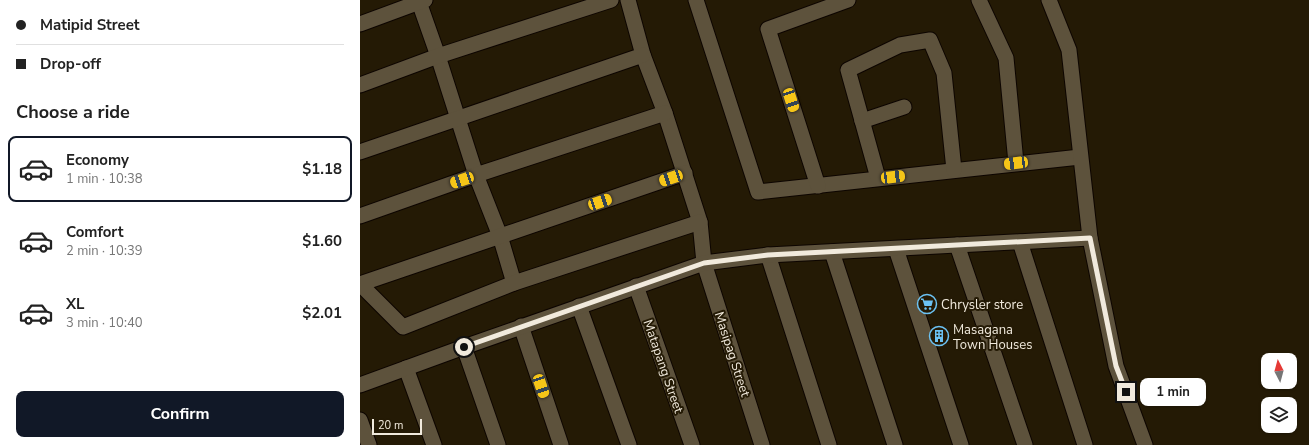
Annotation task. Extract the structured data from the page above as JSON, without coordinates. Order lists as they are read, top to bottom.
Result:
{
  "streets": {
    "street": ["Masipag Street", "Matapang Street"]
  },
  "places": {
    "supermarket": ["Chrysler store"],
    "building": ["Masagana Town Houses"]
  },
  "scale_bar": "20 m",
  "north": "top",
  "page": {
    "banner": ["Matipid Street", "Drop-off"],
    "heading": "Choose a ride",
    "list": [
      {
        "name": "Economy",
        "note": "1 min · 10:38",
        "value": "$1.18"
      },
      {
        "name": "Comfort",
        "note": "2 min · 10:39",
        "value": "$1.60"
      },
      {
        "name": "XL",
        "note": "3 min · 10:40",
        "value": "$2.01"
      }
    ],
    "bubble": "1 min",
    "buttons": "Confirm",
    "scale": "20 m"
  }
}
